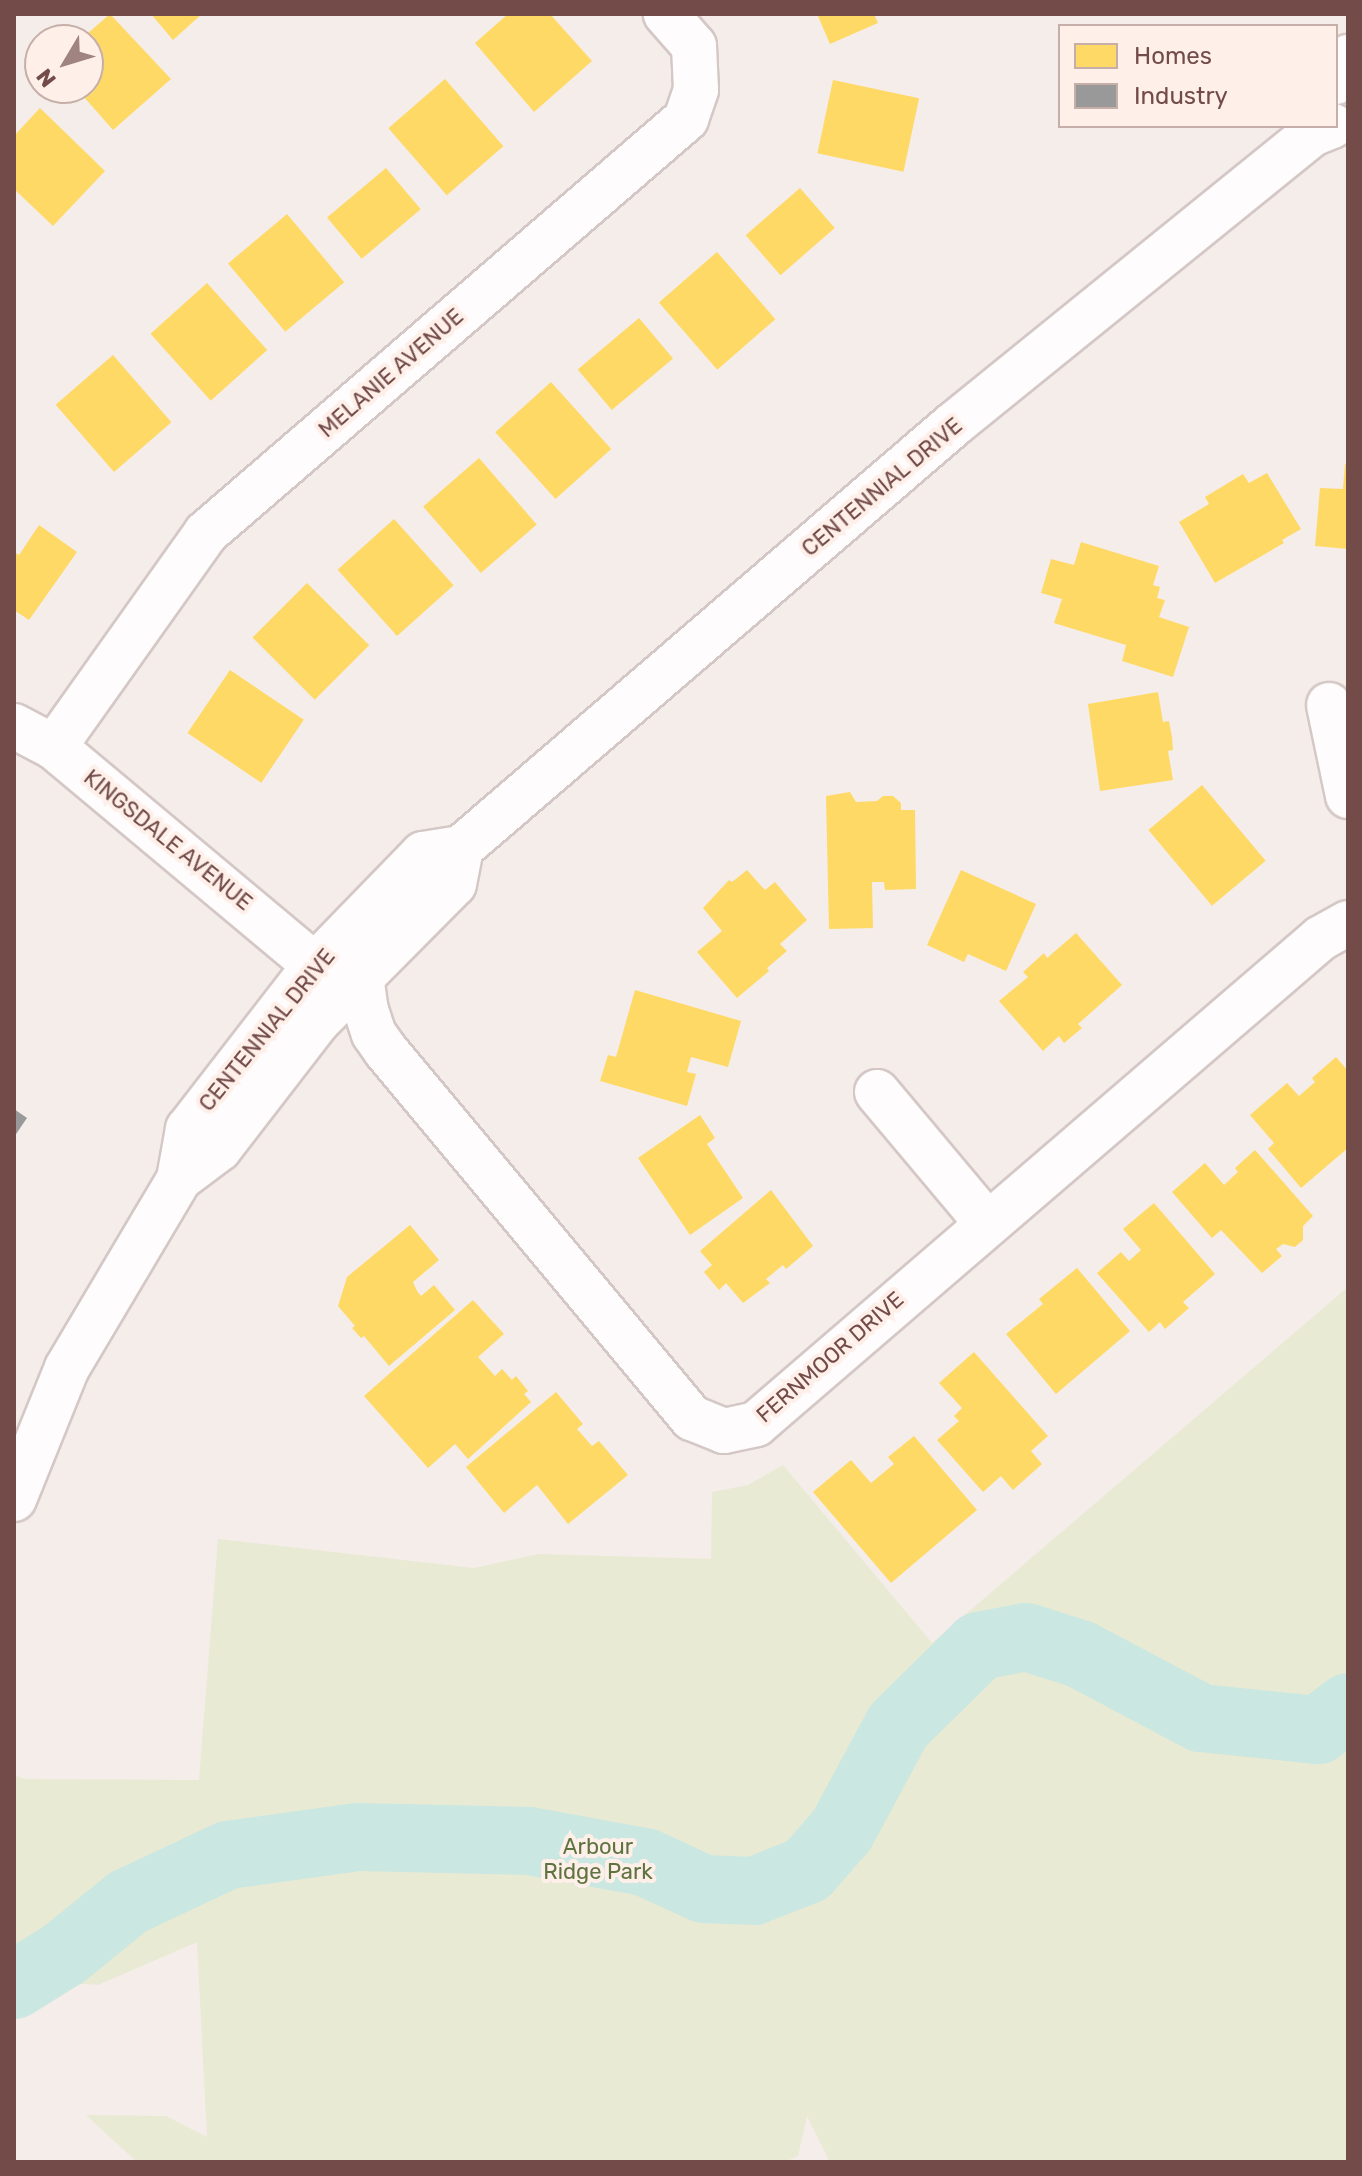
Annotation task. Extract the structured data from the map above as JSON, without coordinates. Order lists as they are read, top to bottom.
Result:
{
  "streets": {
    "street": [
      "MELANIE AVENUE",
      "CENTENNIAL DRIVE",
      "KINGSDALE AVENUE",
      "FERNMOOR DRIVE"
    ]
  },
  "crossings": [
    ["MELANIE AVENUE", "KINGSDALE AVENUE"],
    ["CENTENNIAL DRIVE", "KINGSDALE AVENUE"],
    ["CENTENNIAL DRIVE", "FERNMOOR DRIVE"]
  ],
  "parks": ["Arbour Ridge Park"],
  "legend": ["Homes", "Industry"],
  "north": "bottom left"
}
